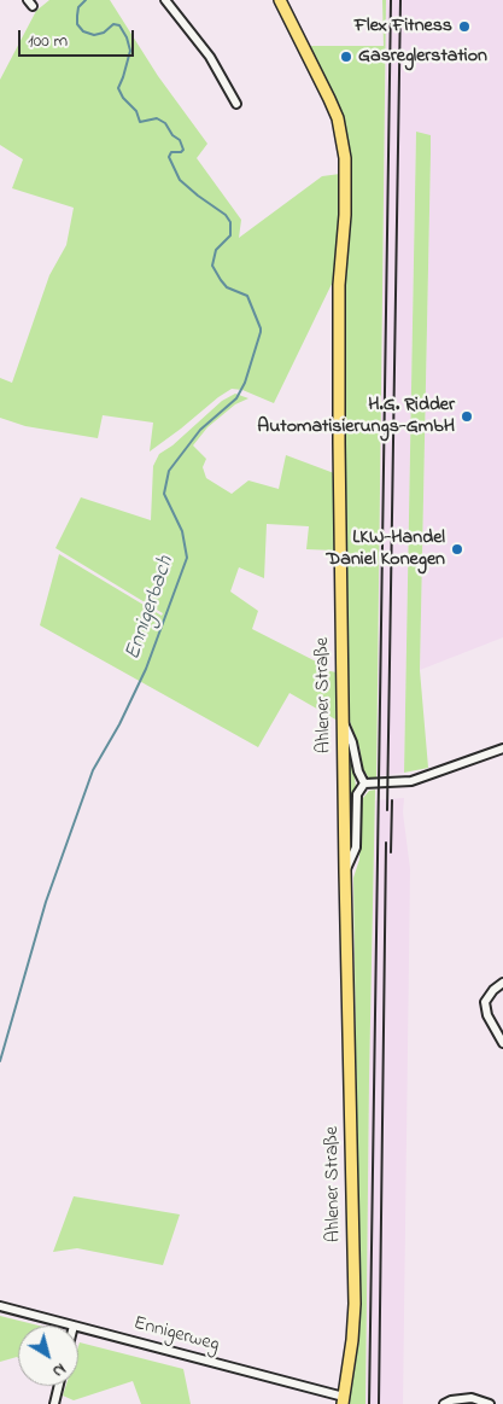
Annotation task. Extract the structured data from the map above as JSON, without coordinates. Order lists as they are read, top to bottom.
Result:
{
  "streets": {
    "main road": ["Ahlener Straße"],
    "street": ["Ennigerweg"]
  },
  "crossings": [
    ["Ahlener Straße", "Ennigerweg"]
  ],
  "water": ["Ennigerbach"],
  "places": [
    "Flex Fitness",
    "Gasreglerstation",
    "H.G. Ridder Automatisierungs-GmbH",
    "LKW-Handel Daniel Konegen"
  ],
  "scale_bar": "100 m",
  "north": "bottom right"
}
